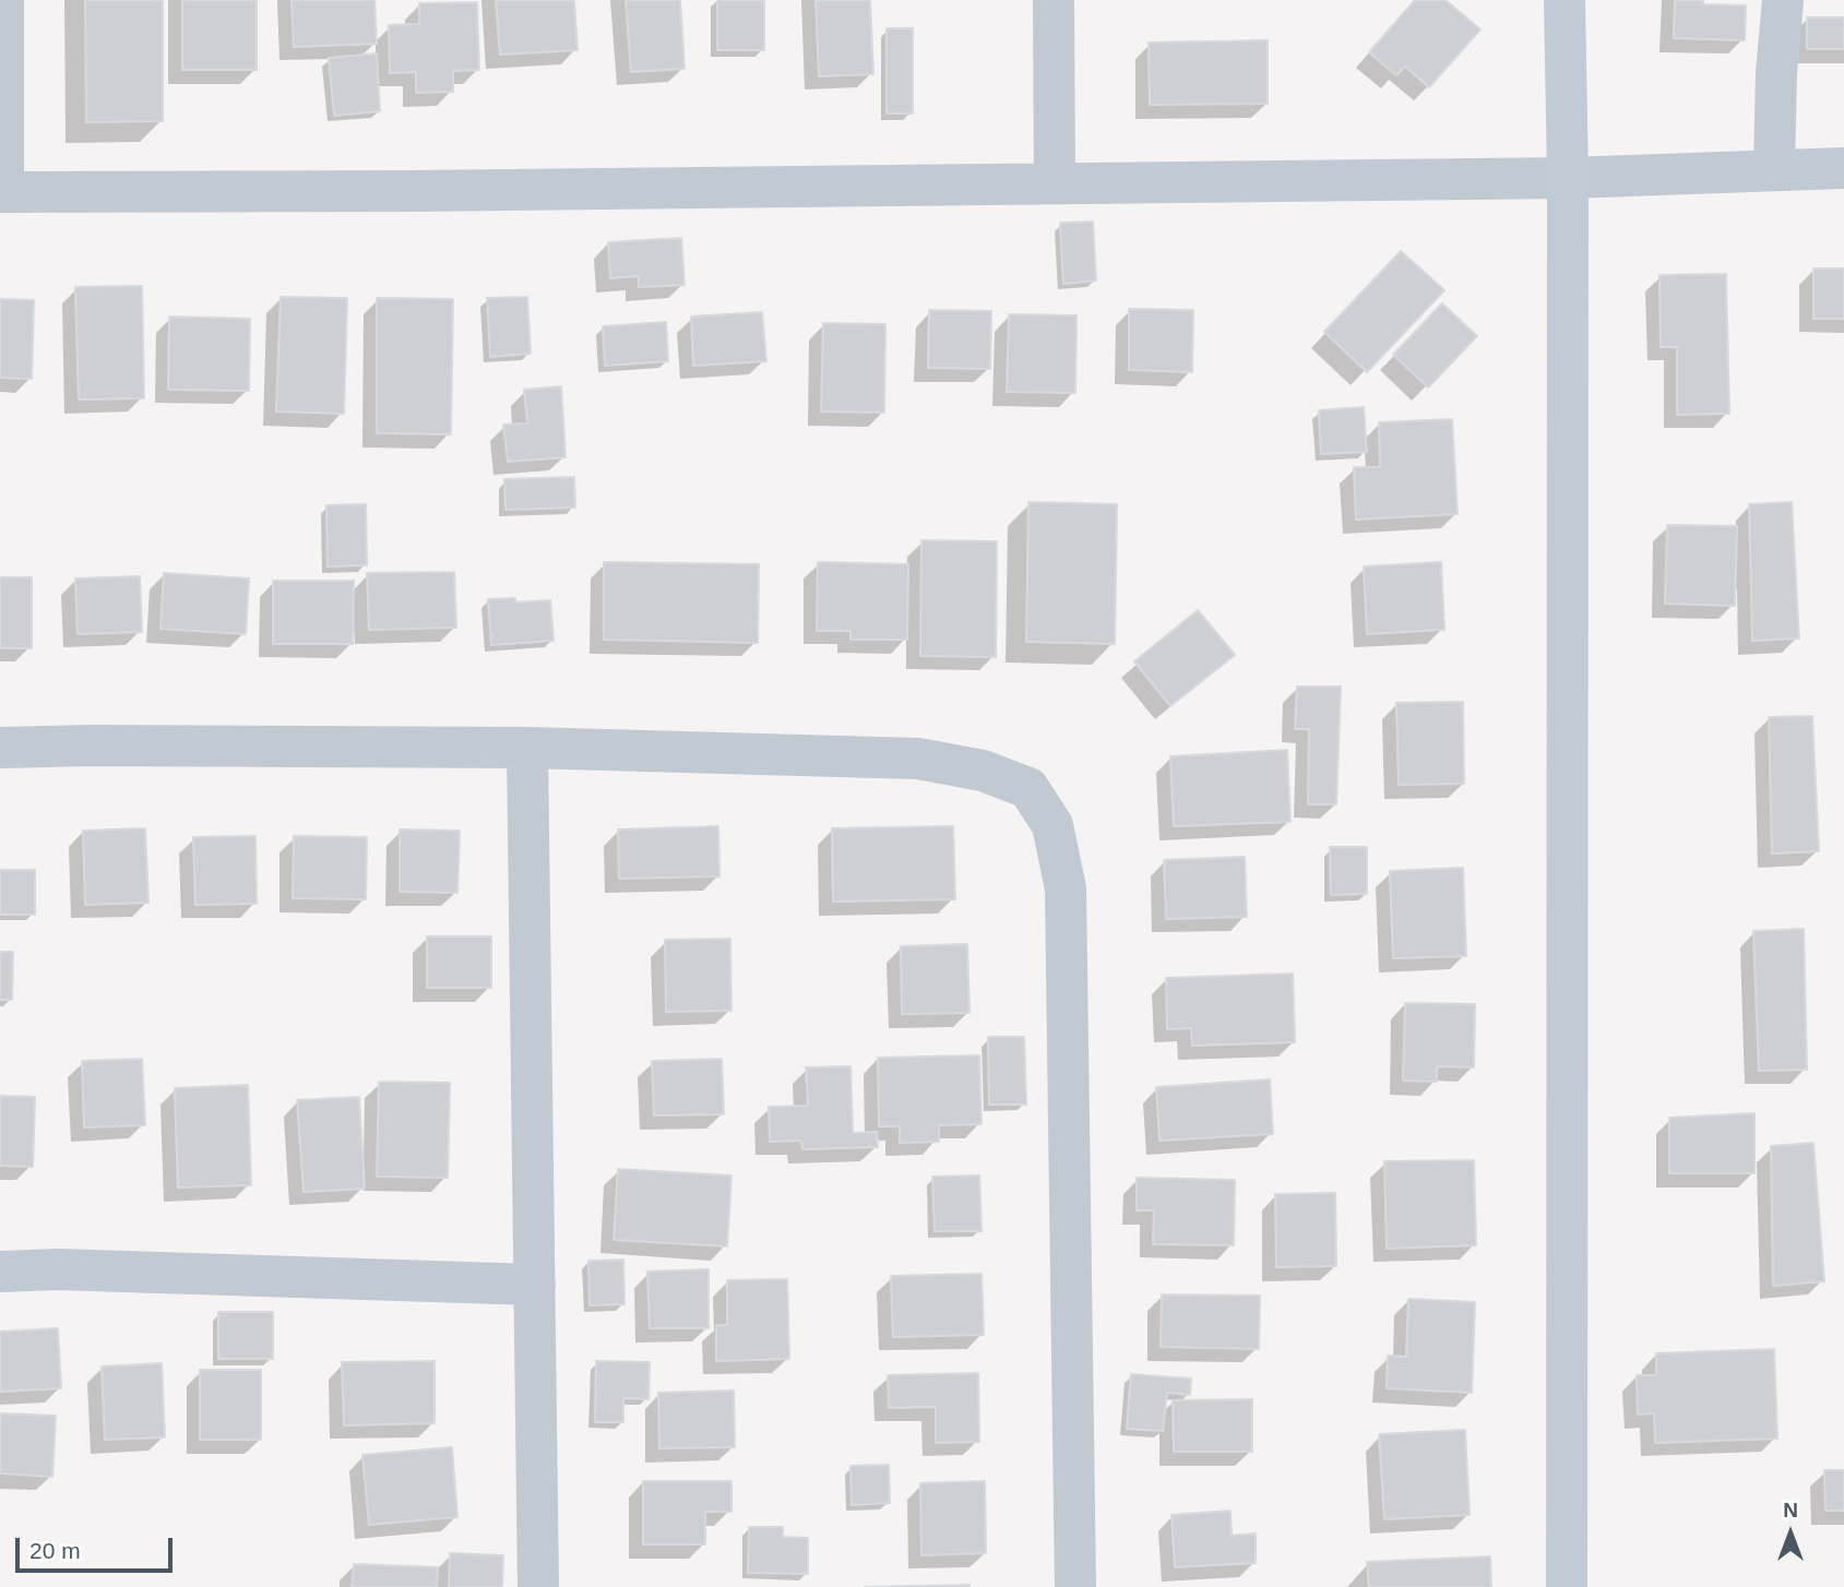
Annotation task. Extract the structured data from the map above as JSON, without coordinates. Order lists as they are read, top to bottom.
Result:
{
  "scale_bar": "20 m",
  "north": "top"
}
